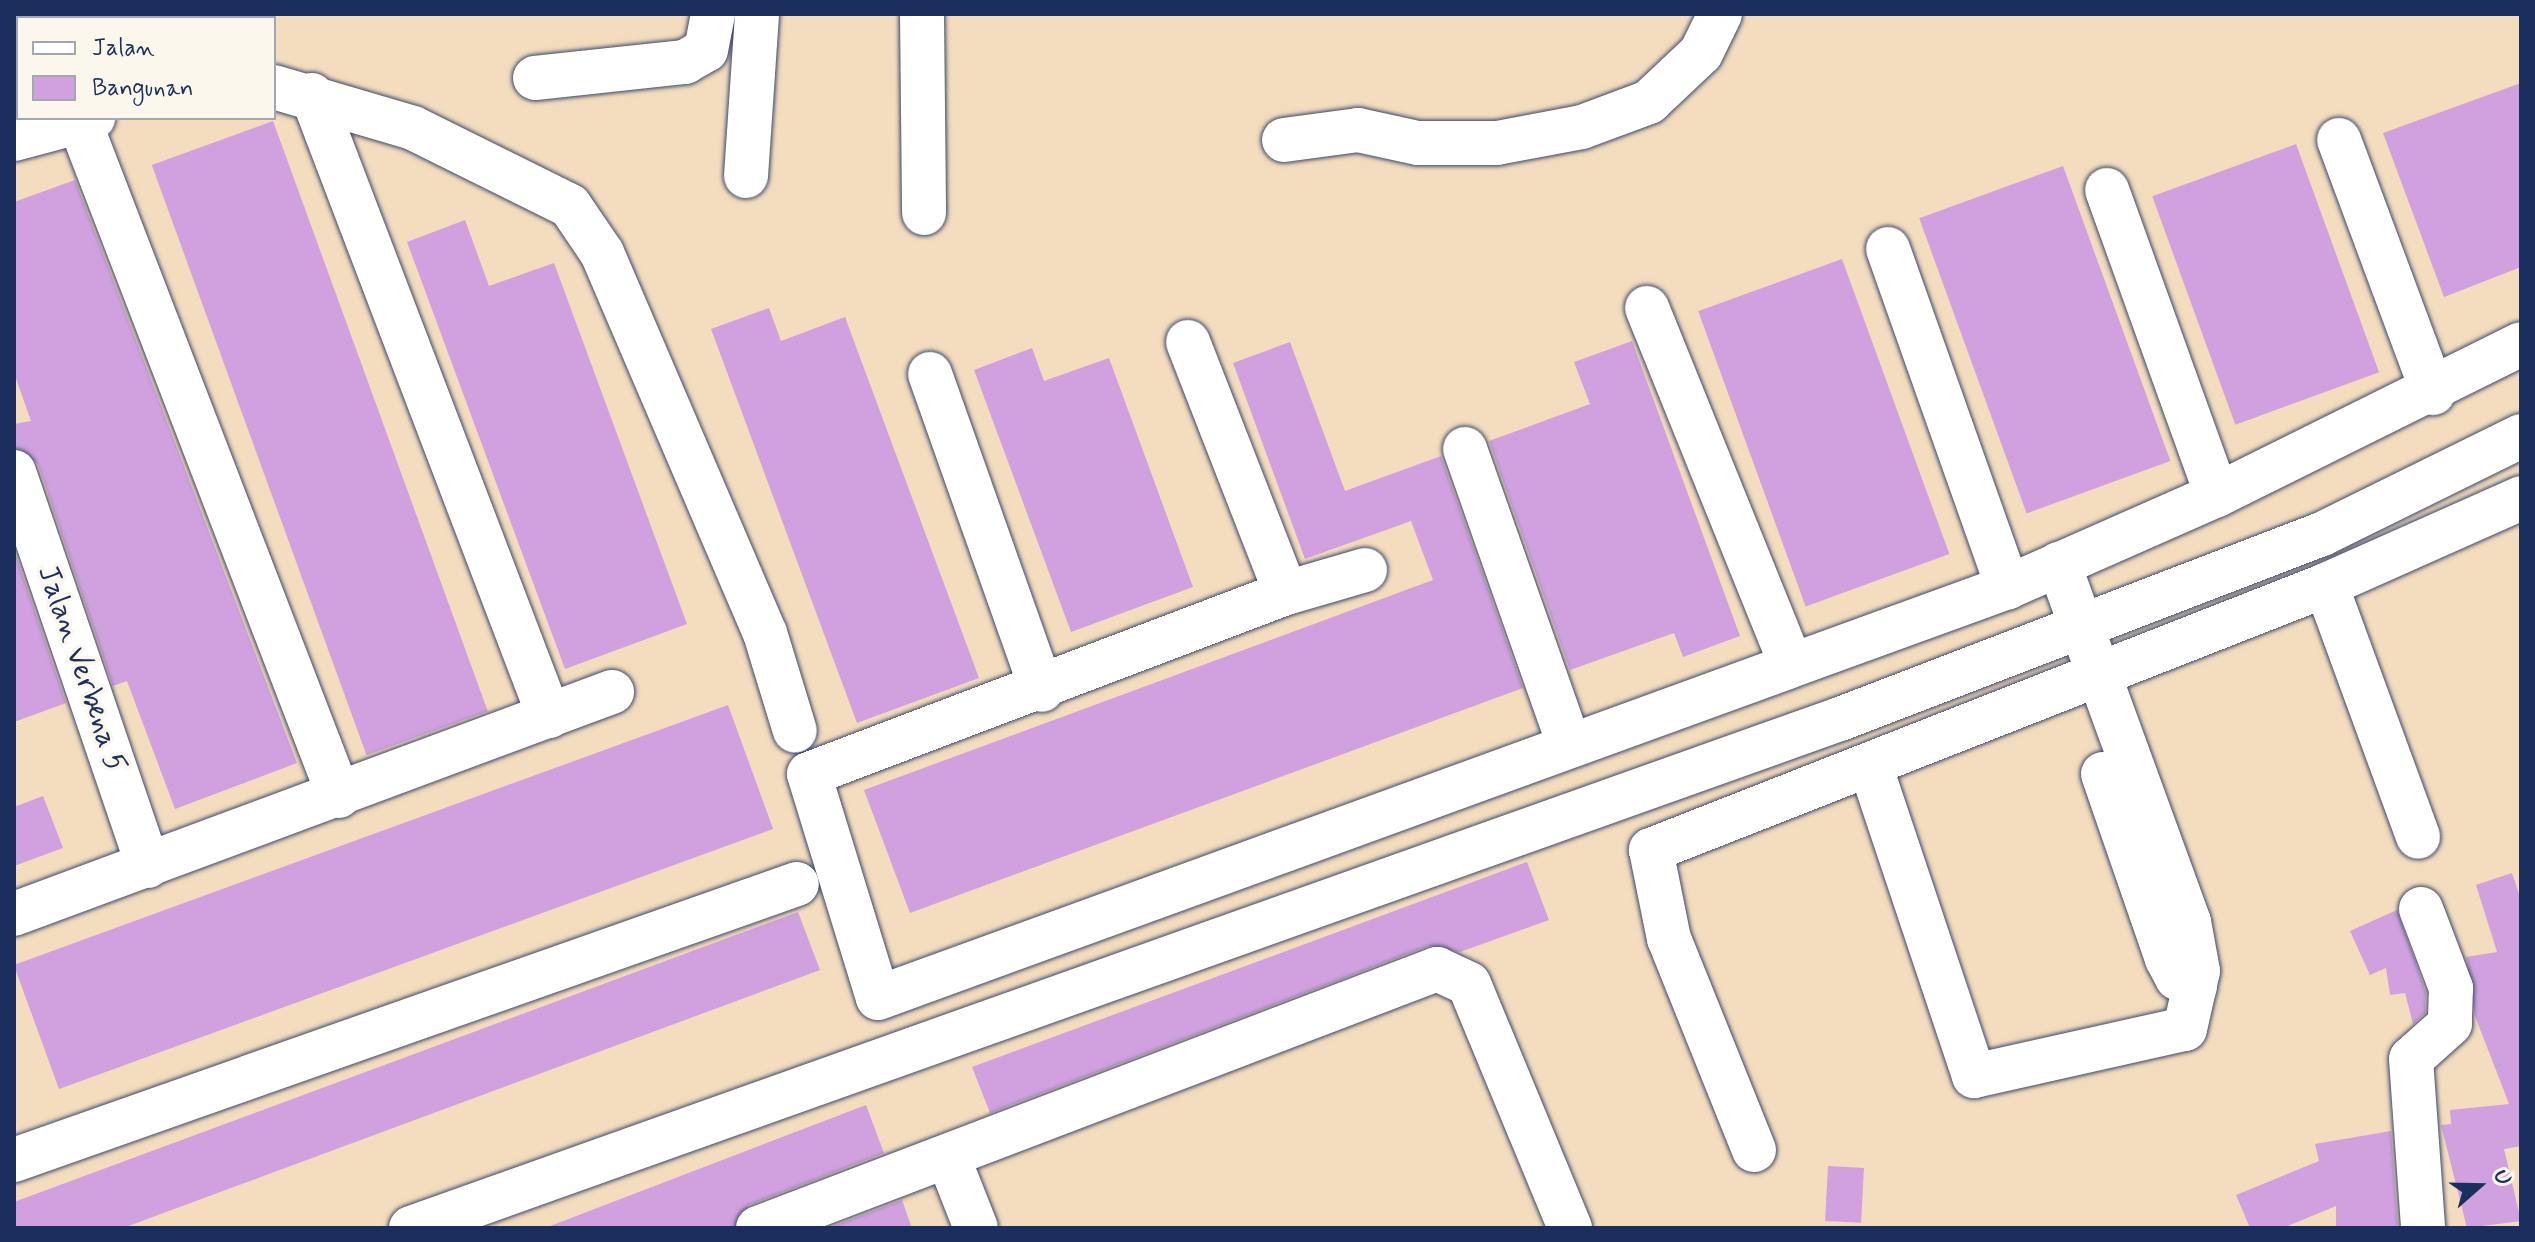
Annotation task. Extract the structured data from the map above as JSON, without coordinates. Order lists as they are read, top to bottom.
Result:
{
  "streets": {
    "street": ["Jalan Verbena 5"]
  },
  "legend": ["Jalan", "Bangunan"],
  "north": "right"
}
